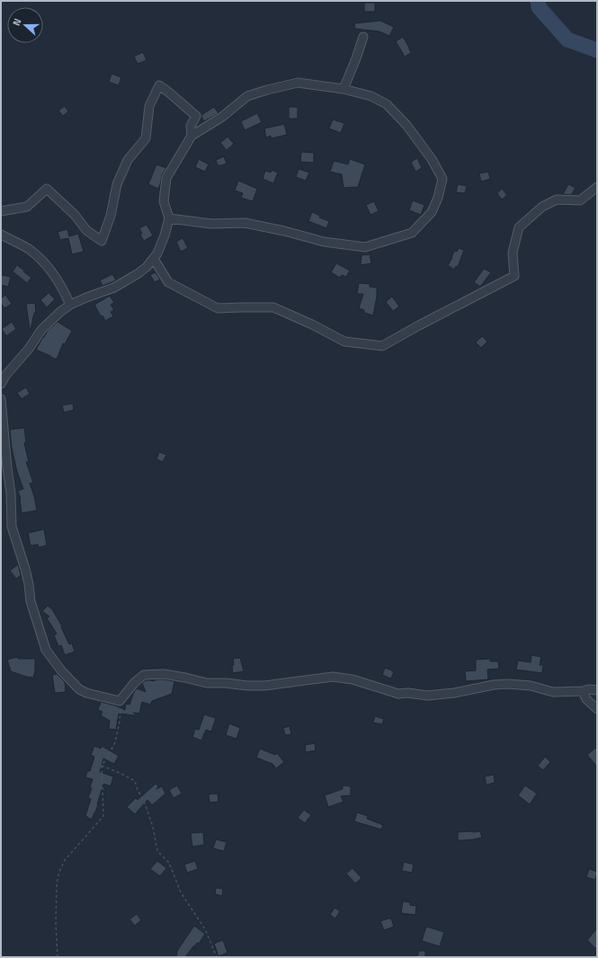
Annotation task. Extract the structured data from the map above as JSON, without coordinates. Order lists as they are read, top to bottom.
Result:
{
  "north": "left"
}
